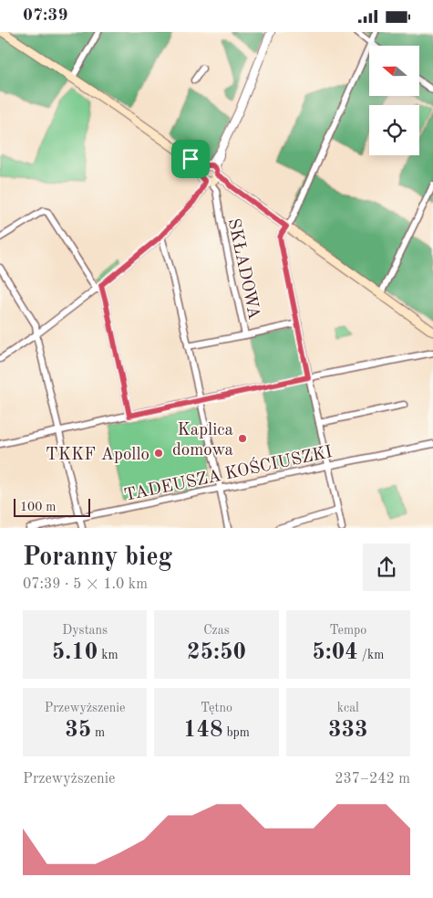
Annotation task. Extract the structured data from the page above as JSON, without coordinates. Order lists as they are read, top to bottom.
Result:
{
  "streets": {
    "street": ["SKŁADOWA", "TADEUSZA KOŚCIUSZKI"]
  },
  "places": ["Kaplica domowa", "TKKF Apollo"],
  "scale_bar": "100 m",
  "north": "left",
  "page": {
    "status": "07:39",
    "scale": "100 m",
    "heading": ["Poranny bieg", "07:39 · 5 × 1.0 km"],
    "stats": [
      ["Dystans", "5.10 km"],
      ["Czas", "25:50"],
      ["Tempo", "5:04 /km"],
      ["Przewyższenie", "35 m"],
      ["Tętno", "148 bpm"],
      ["kcal", "333"]
    ],
    "chart": ["Przewyższenie", "237–242 m"]
  }
}
